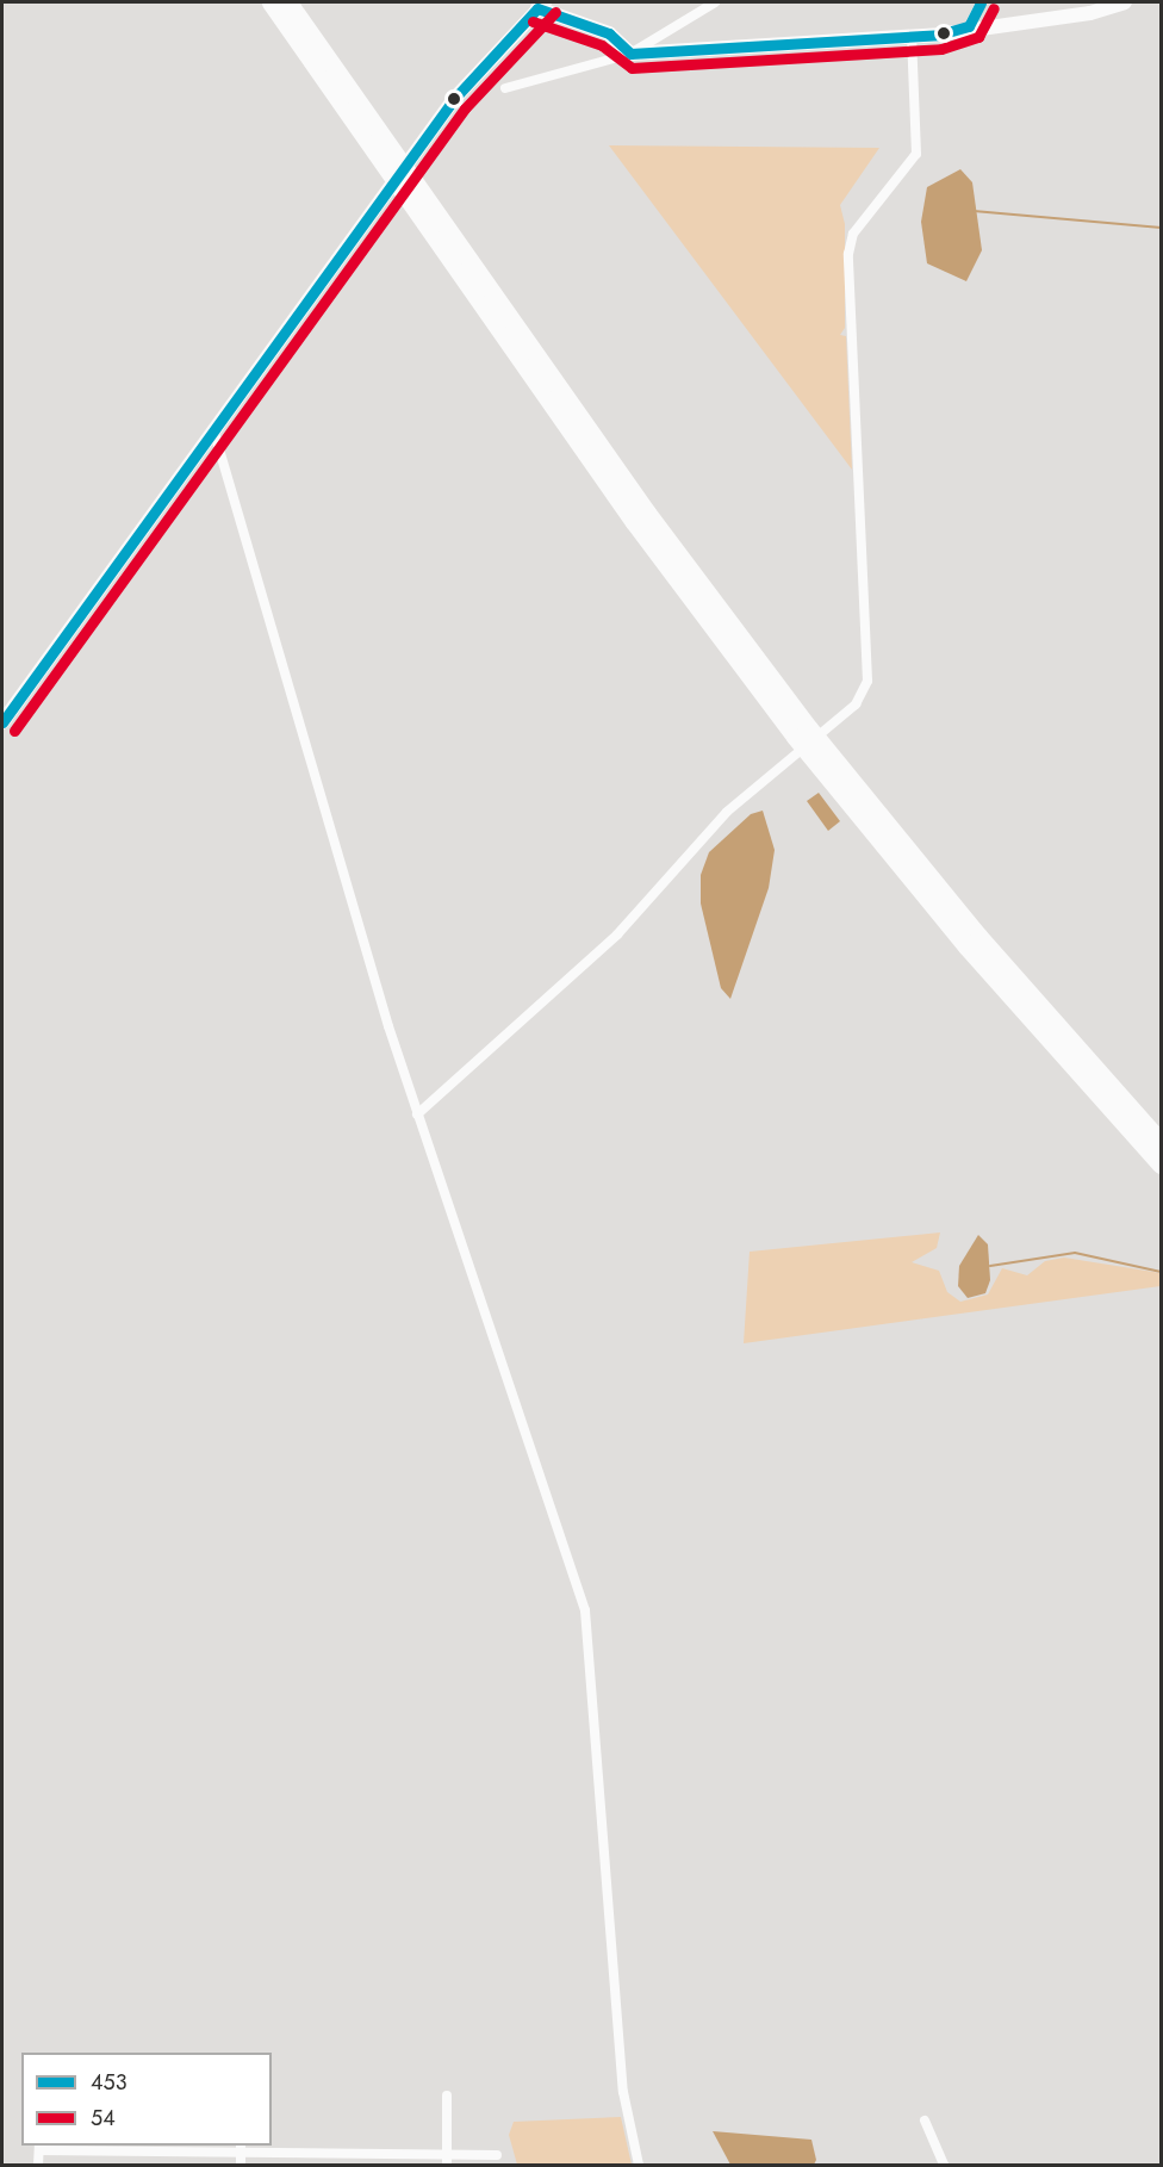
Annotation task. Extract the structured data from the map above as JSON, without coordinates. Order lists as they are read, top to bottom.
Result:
{
  "lines": ["transit line 453", "transit line 54"],
  "legend": ["453", "54"]
}
